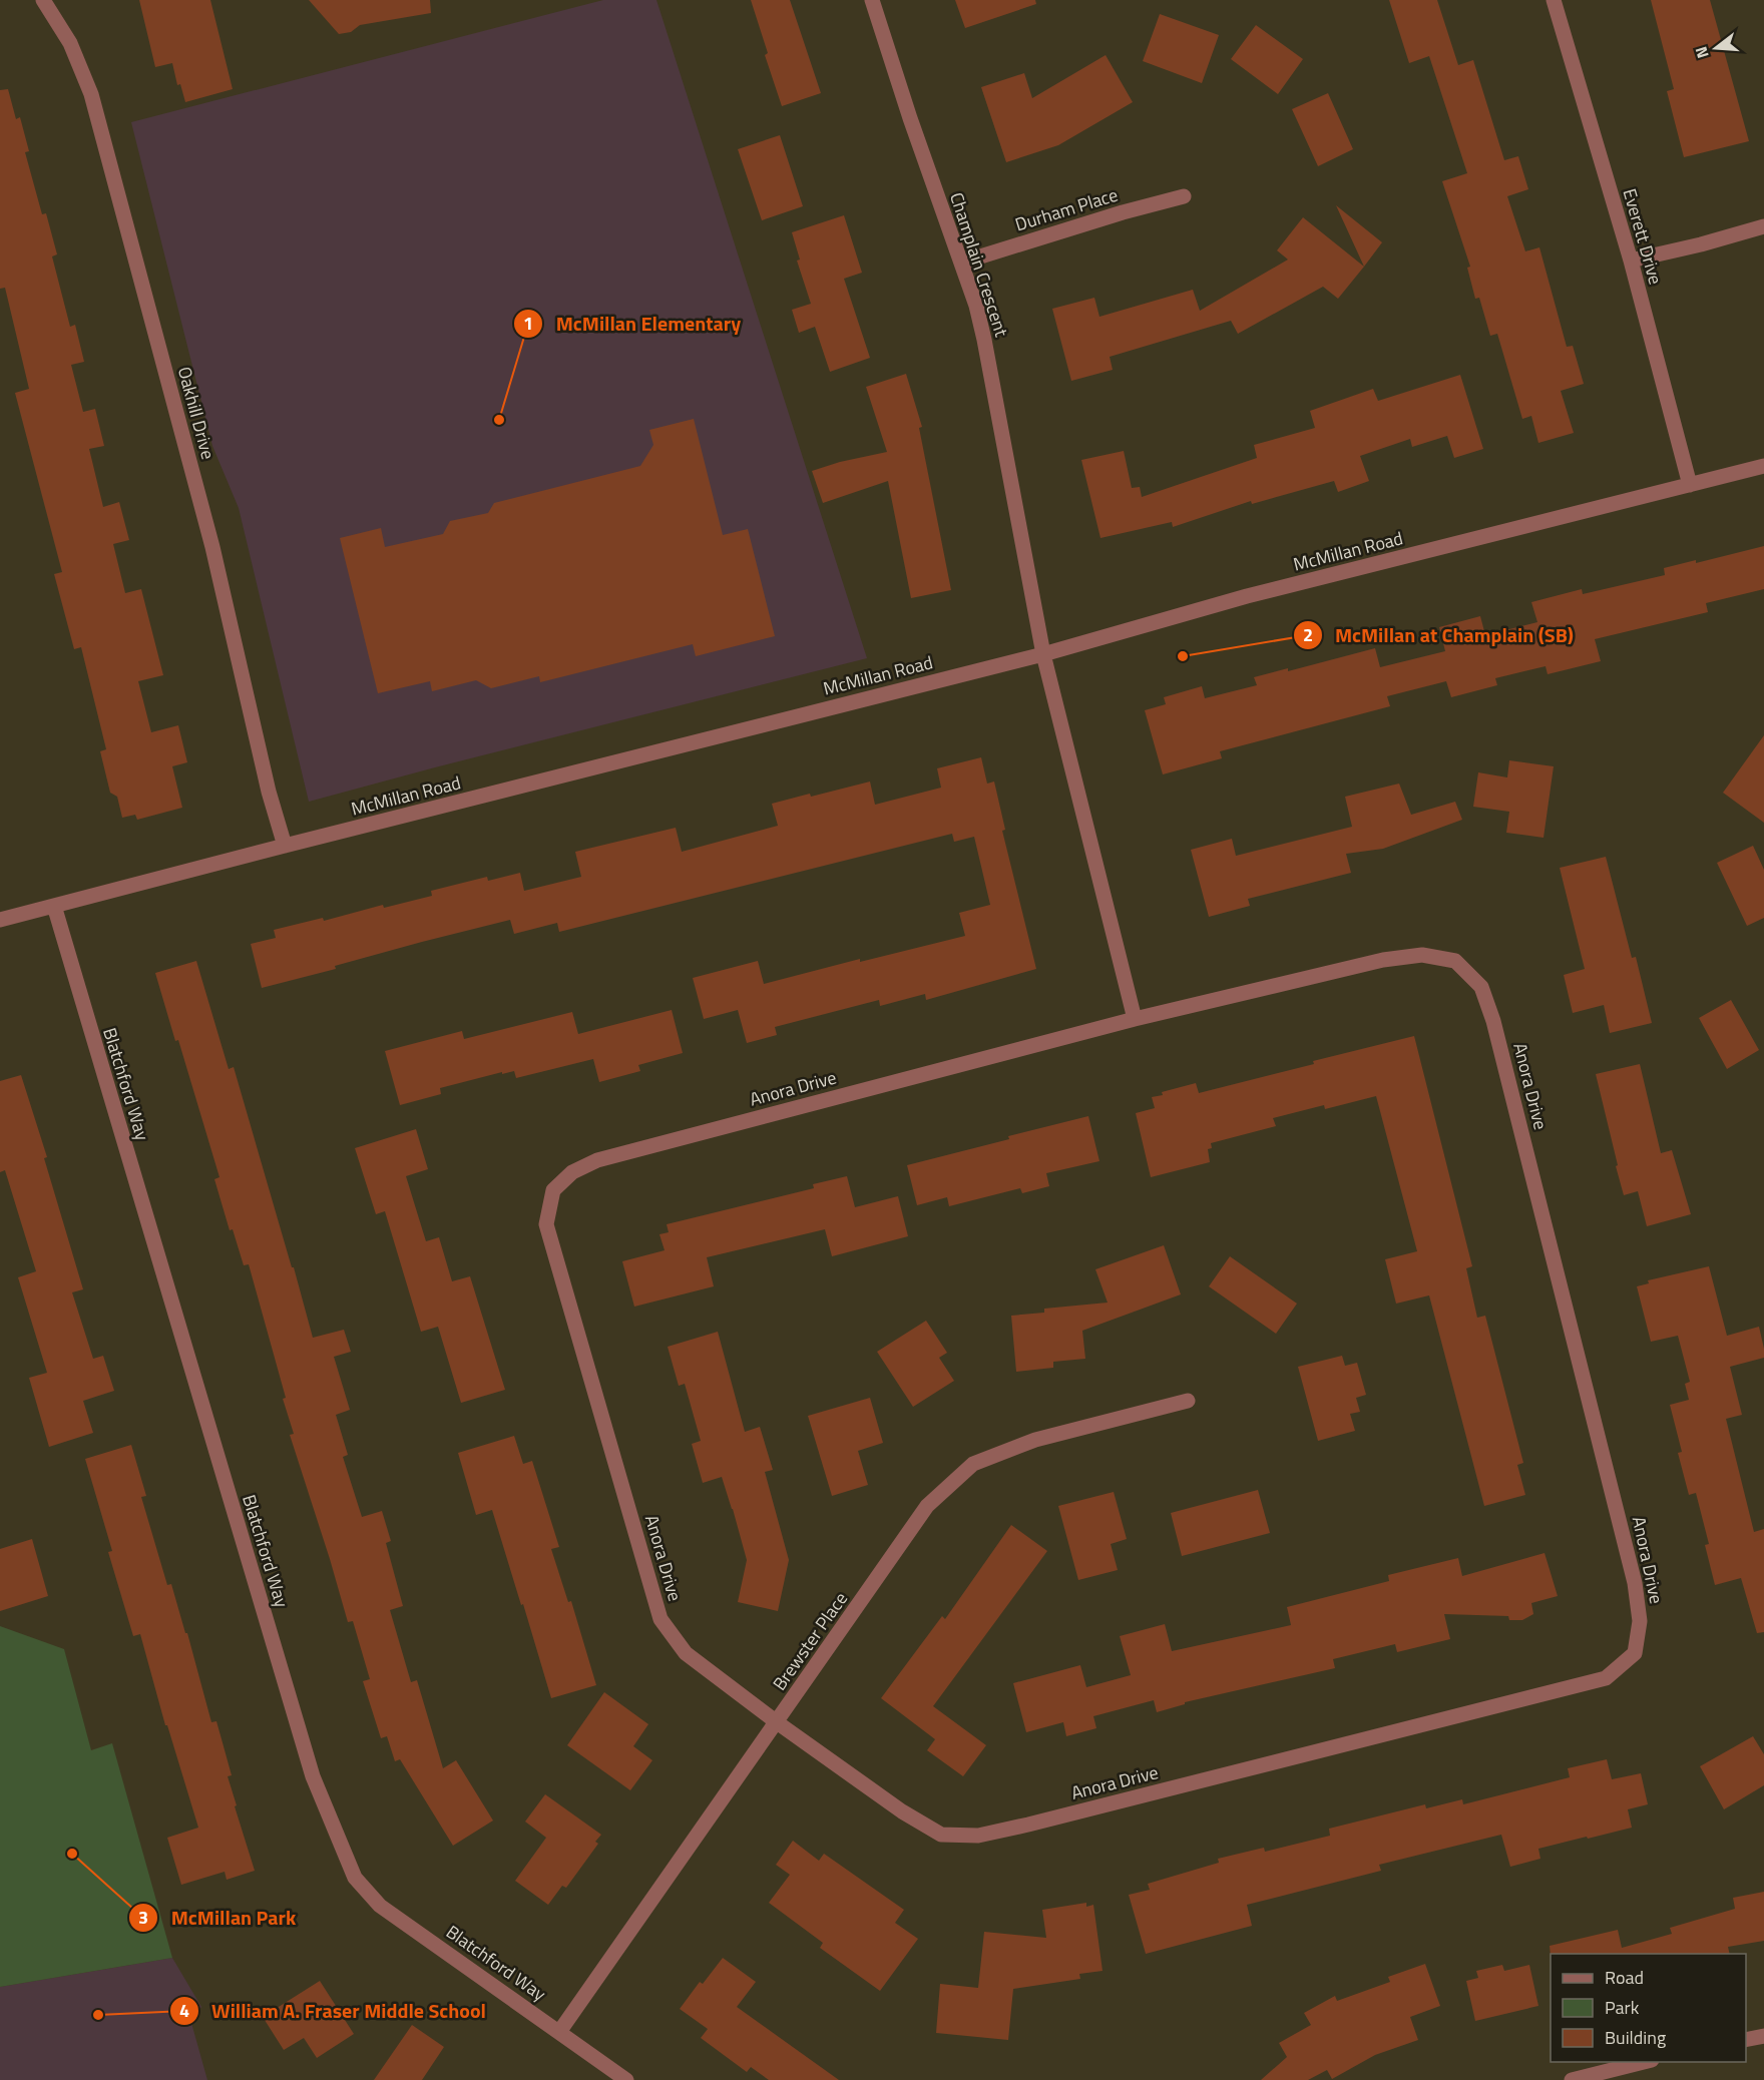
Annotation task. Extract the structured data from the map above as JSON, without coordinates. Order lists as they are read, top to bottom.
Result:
{
  "streets": {
    "street": [
      "Durham Place",
      "Everett Drive",
      "Champlain Crescent",
      "Oakhill Drive",
      "McMillan Road",
      "Blatchford Way",
      "Anora Drive",
      "Brewster Place"
    ]
  },
  "crossings": [
    ["Durham Place", "Champlain Crescent"],
    ["Everett Drive", "McMillan Road"],
    ["Champlain Crescent", "McMillan Road"],
    ["Oakhill Drive", "McMillan Road"],
    ["McMillan Road", "Blatchford Way"],
    ["Blatchford Way", "Brewster Place"],
    ["Anora Drive", "Brewster Place"]
  ],
  "places": [
    "McMillan Elementary",
    "McMillan at Champlain (SB)",
    "McMillan Park",
    "William A. Fraser Middle School"
  ],
  "legend": ["Road", "Park", "Building"],
  "north": "left"
}
